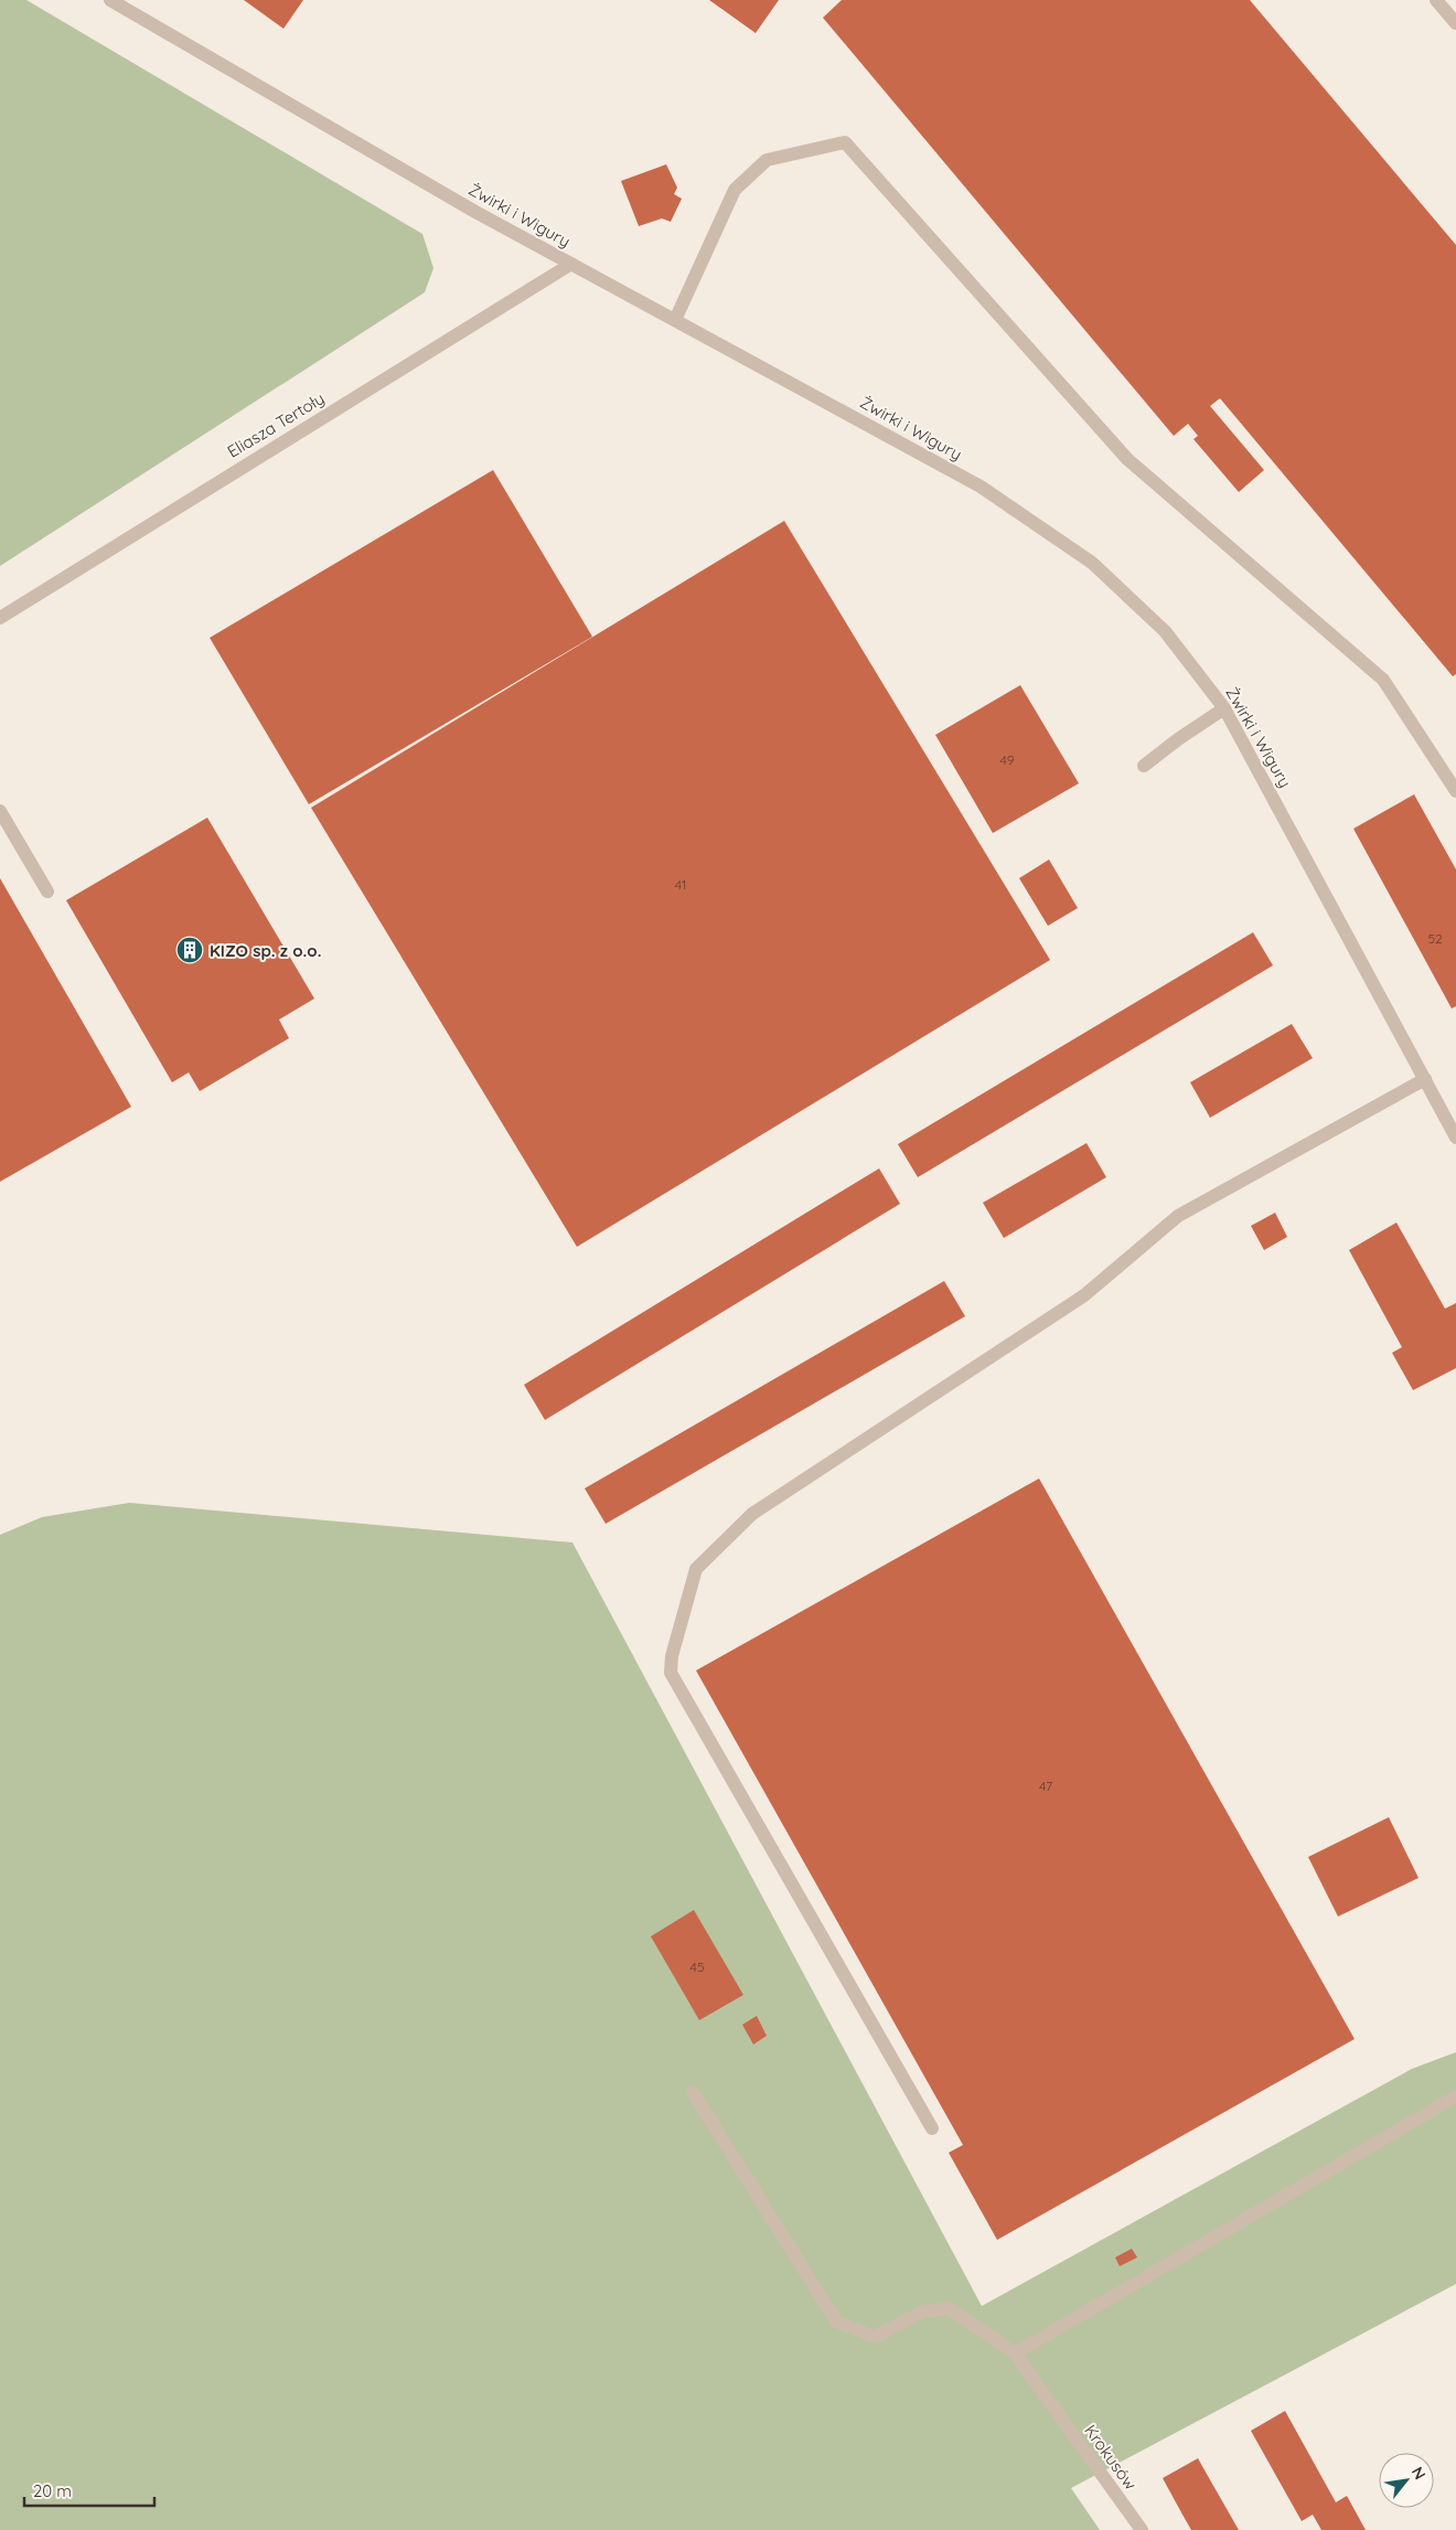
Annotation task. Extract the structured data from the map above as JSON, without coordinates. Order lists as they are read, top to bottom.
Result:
{
  "streets": {
    "street": ["Żwirki i Wigury", "Eliasza Tertoły", "Krokusów"]
  },
  "crossings": [
    ["Żwirki i Wigury", "Eliasza Tertoły"]
  ],
  "places": {
    "building": ["KIZO sp. z o.o."]
  },
  "house_numbers": [
    "49",
    "41",
    "52",
    "47",
    "45"
  ],
  "scale_bar": "20 m",
  "north": "top right"
}
